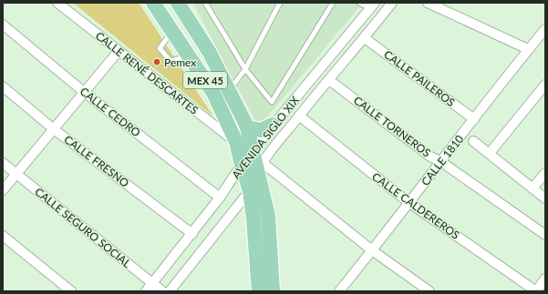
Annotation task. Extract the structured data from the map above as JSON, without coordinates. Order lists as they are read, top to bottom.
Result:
{
  "streets": {
    "main road": ["MEX 45"],
    "street": [
      "CALLE RENÉ DESCARTES",
      "CALLE PAILEROS",
      "CALLE CEDRO",
      "CALLE TORNEROS",
      "AVENIDA SIGLO XIX",
      "CALLE 1810",
      "CALLE FRESNO",
      "CALLE CALDEREROS",
      "CALLE SEGURO SOCIAL"
    ]
  },
  "crossings": [
    ["CALLE RENÉ DESCARTES", "MEX 45"],
    ["CALLE PAILEROS", "AVENIDA SIGLO XIX"],
    ["CALLE PAILEROS", "CALLE 1810"],
    ["MEX 45", "AVENIDA SIGLO XIX"],
    ["CALLE CEDRO", "AVENIDA SIGLO XIX"],
    ["CALLE TORNEROS", "AVENIDA SIGLO XIX"],
    ["CALLE TORNEROS", "CALLE 1810"],
    ["AVENIDA SIGLO XIX", "CALLE FRESNO"],
    ["AVENIDA SIGLO XIX", "CALLE CALDEREROS"],
    ["AVENIDA SIGLO XIX", "CALLE SEGURO SOCIAL"],
    ["CALLE 1810", "CALLE CALDEREROS"]
  ],
  "places": ["Pemex"]
}
